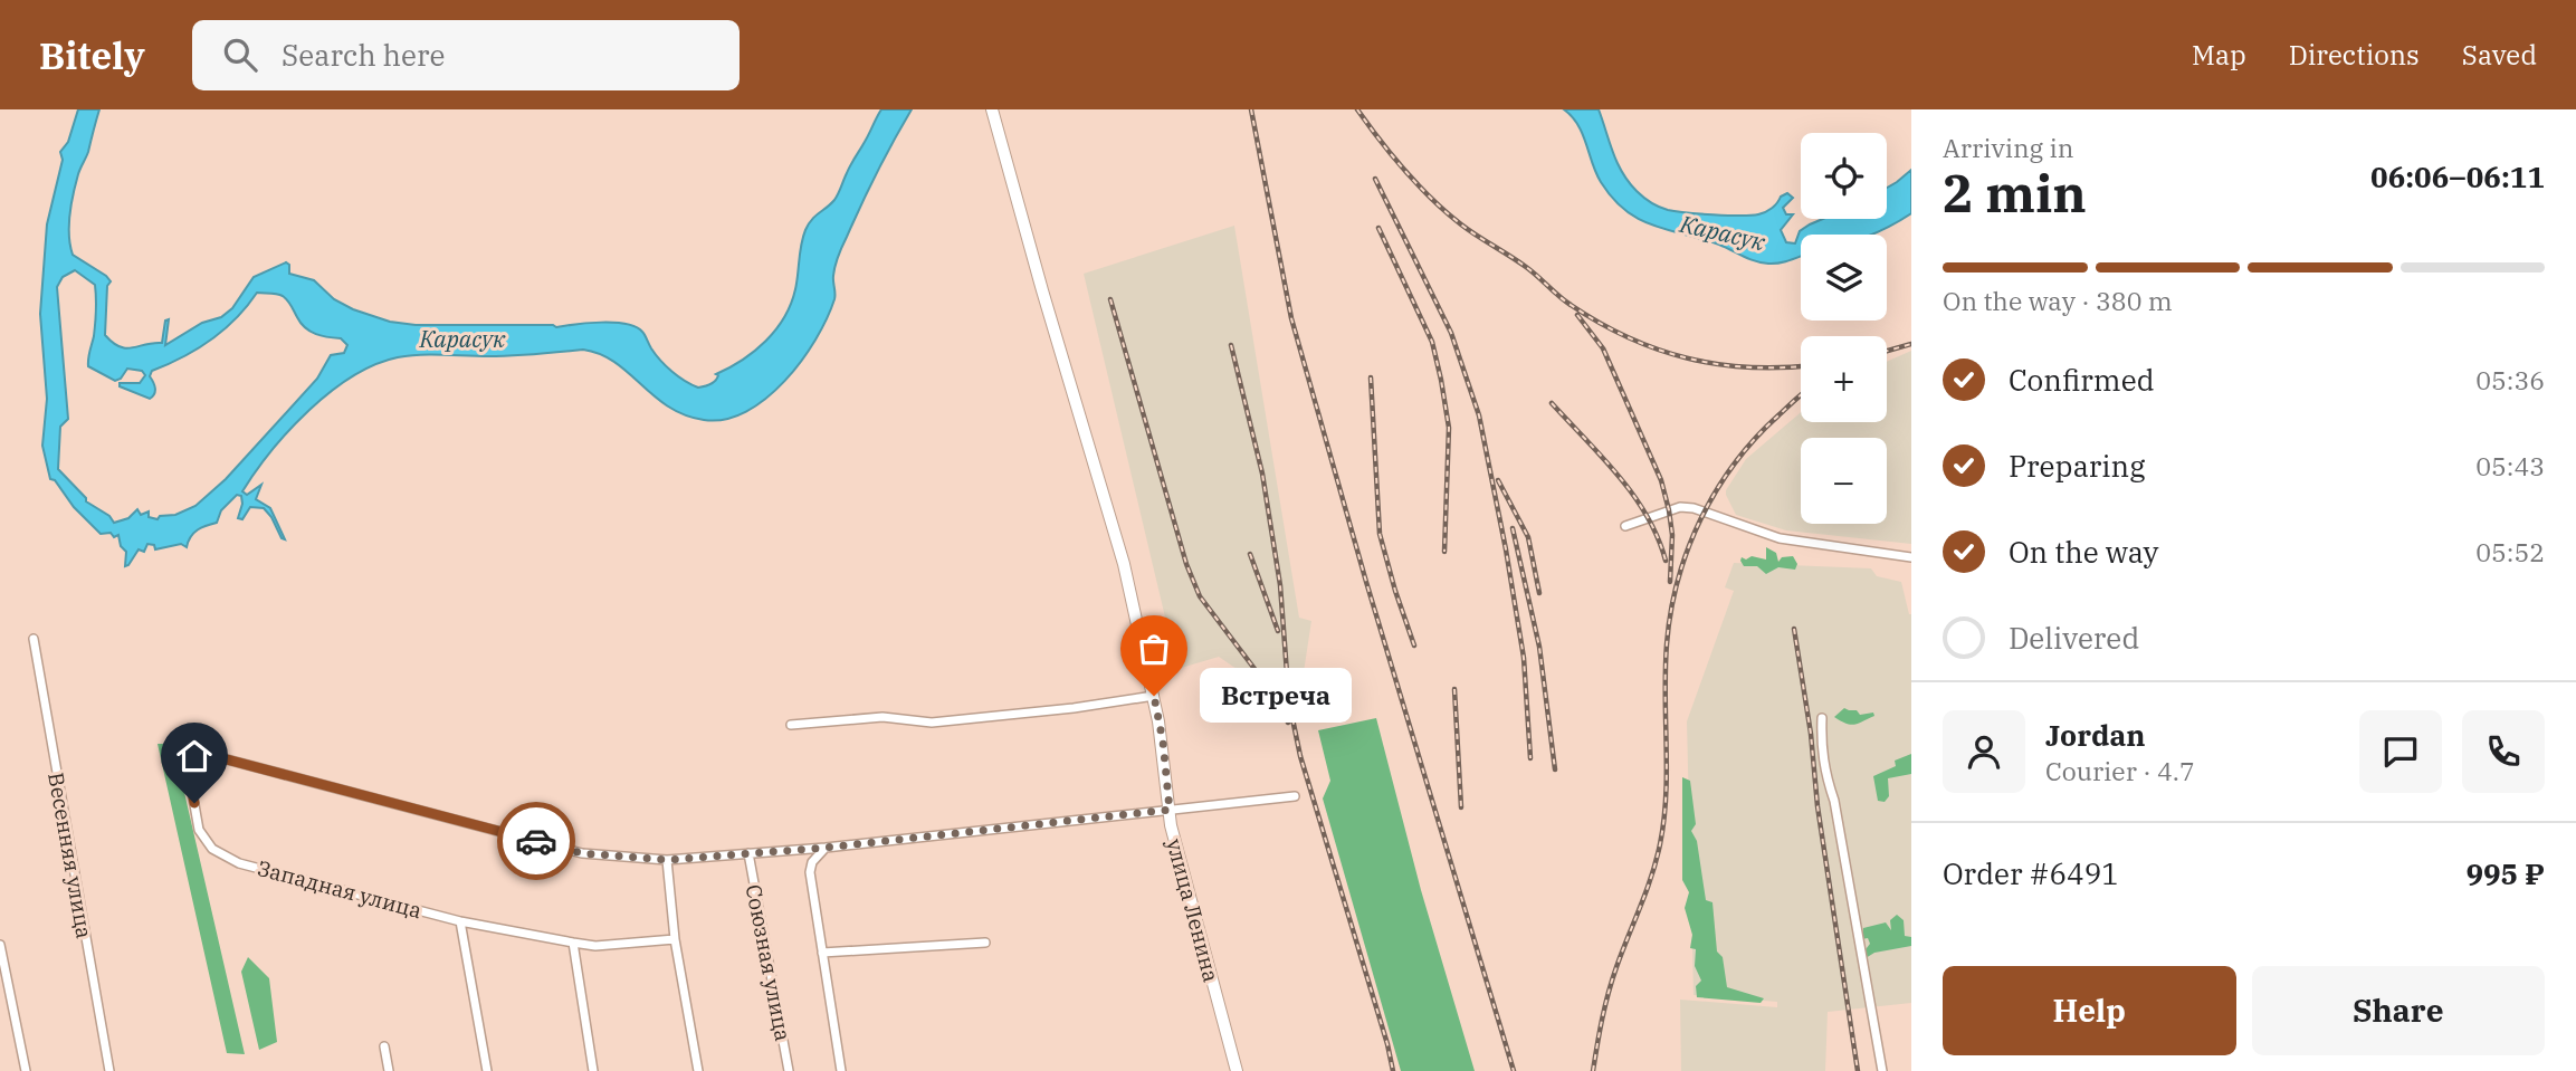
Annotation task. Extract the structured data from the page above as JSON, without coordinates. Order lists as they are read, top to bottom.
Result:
{
  "streets": {
    "main road": ["улица Ленина"],
    "street": ["Весенняя улица", "Западная улица", "Союзная улица"]
  },
  "water": ["Карасук"],
  "places": ["Встреча"],
  "page": {
    "header": "Bitely",
    "search": "Search here",
    "nav": ["Map", "Directions", "Saved"],
    "heading": ["2 min", "Arriving in", "06:06–06:11"],
    "panel": [
      "Jordan",
      "Courier · 4.7",
      "Order #6491",
      "995 ₽"
    ],
    "map_buttons": ["+", "−"],
    "bar": "On the way · 380 m",
    "list": [
      ["Confirmed", "05:36"],
      ["Preparing", "05:43"],
      ["On the way", "05:52"],
      "Delivered"
    ],
    "bubble": "Встреча",
    "buttons": ["Help", "Share"]
  }
}
